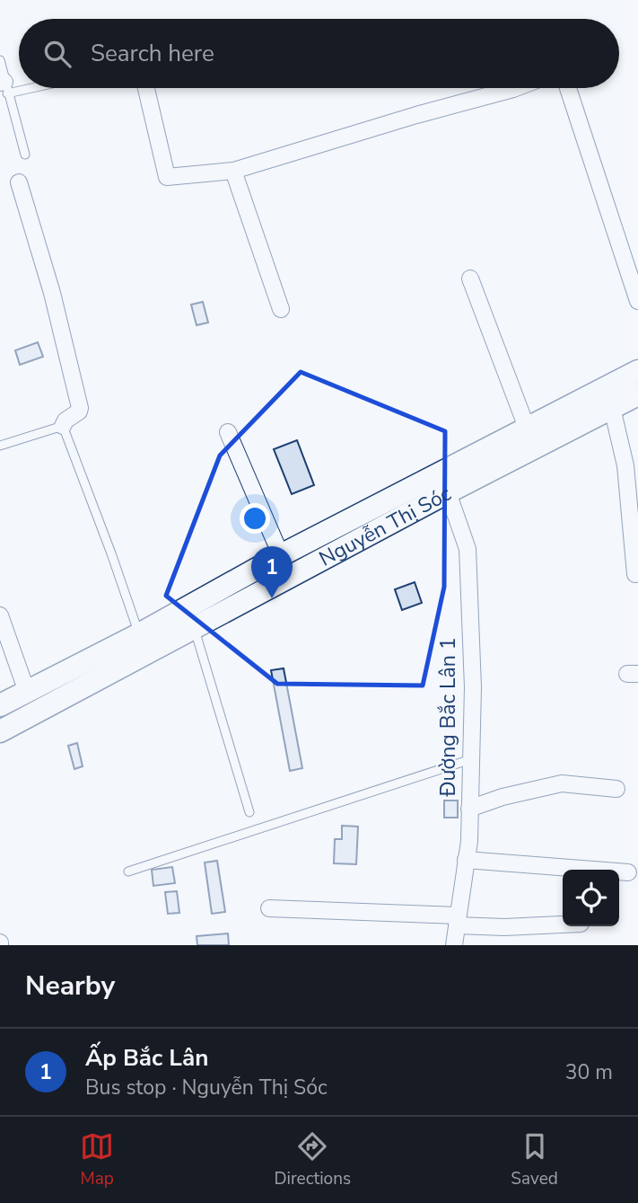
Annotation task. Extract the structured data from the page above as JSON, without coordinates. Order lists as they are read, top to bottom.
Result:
{
  "streets": {
    "main road": ["Nguyễn Thị Sóc"],
    "street": ["Đường Bắc Lân 1"]
  },
  "crossings": [
    ["Nguyễn Thị Sóc", "Đường Bắc Lân 1"]
  ],
  "page": {
    "search": "Search here",
    "pins": "1",
    "heading": "Nearby",
    "list": [
      {
        "mark": "1",
        "name": "Ấp Bắc Lân",
        "note": "Bus stop · Nguyễn Thị Sóc",
        "value": "30 m"
      }
    ],
    "nav": ["Map", "Directions", "Saved"]
  }
}
